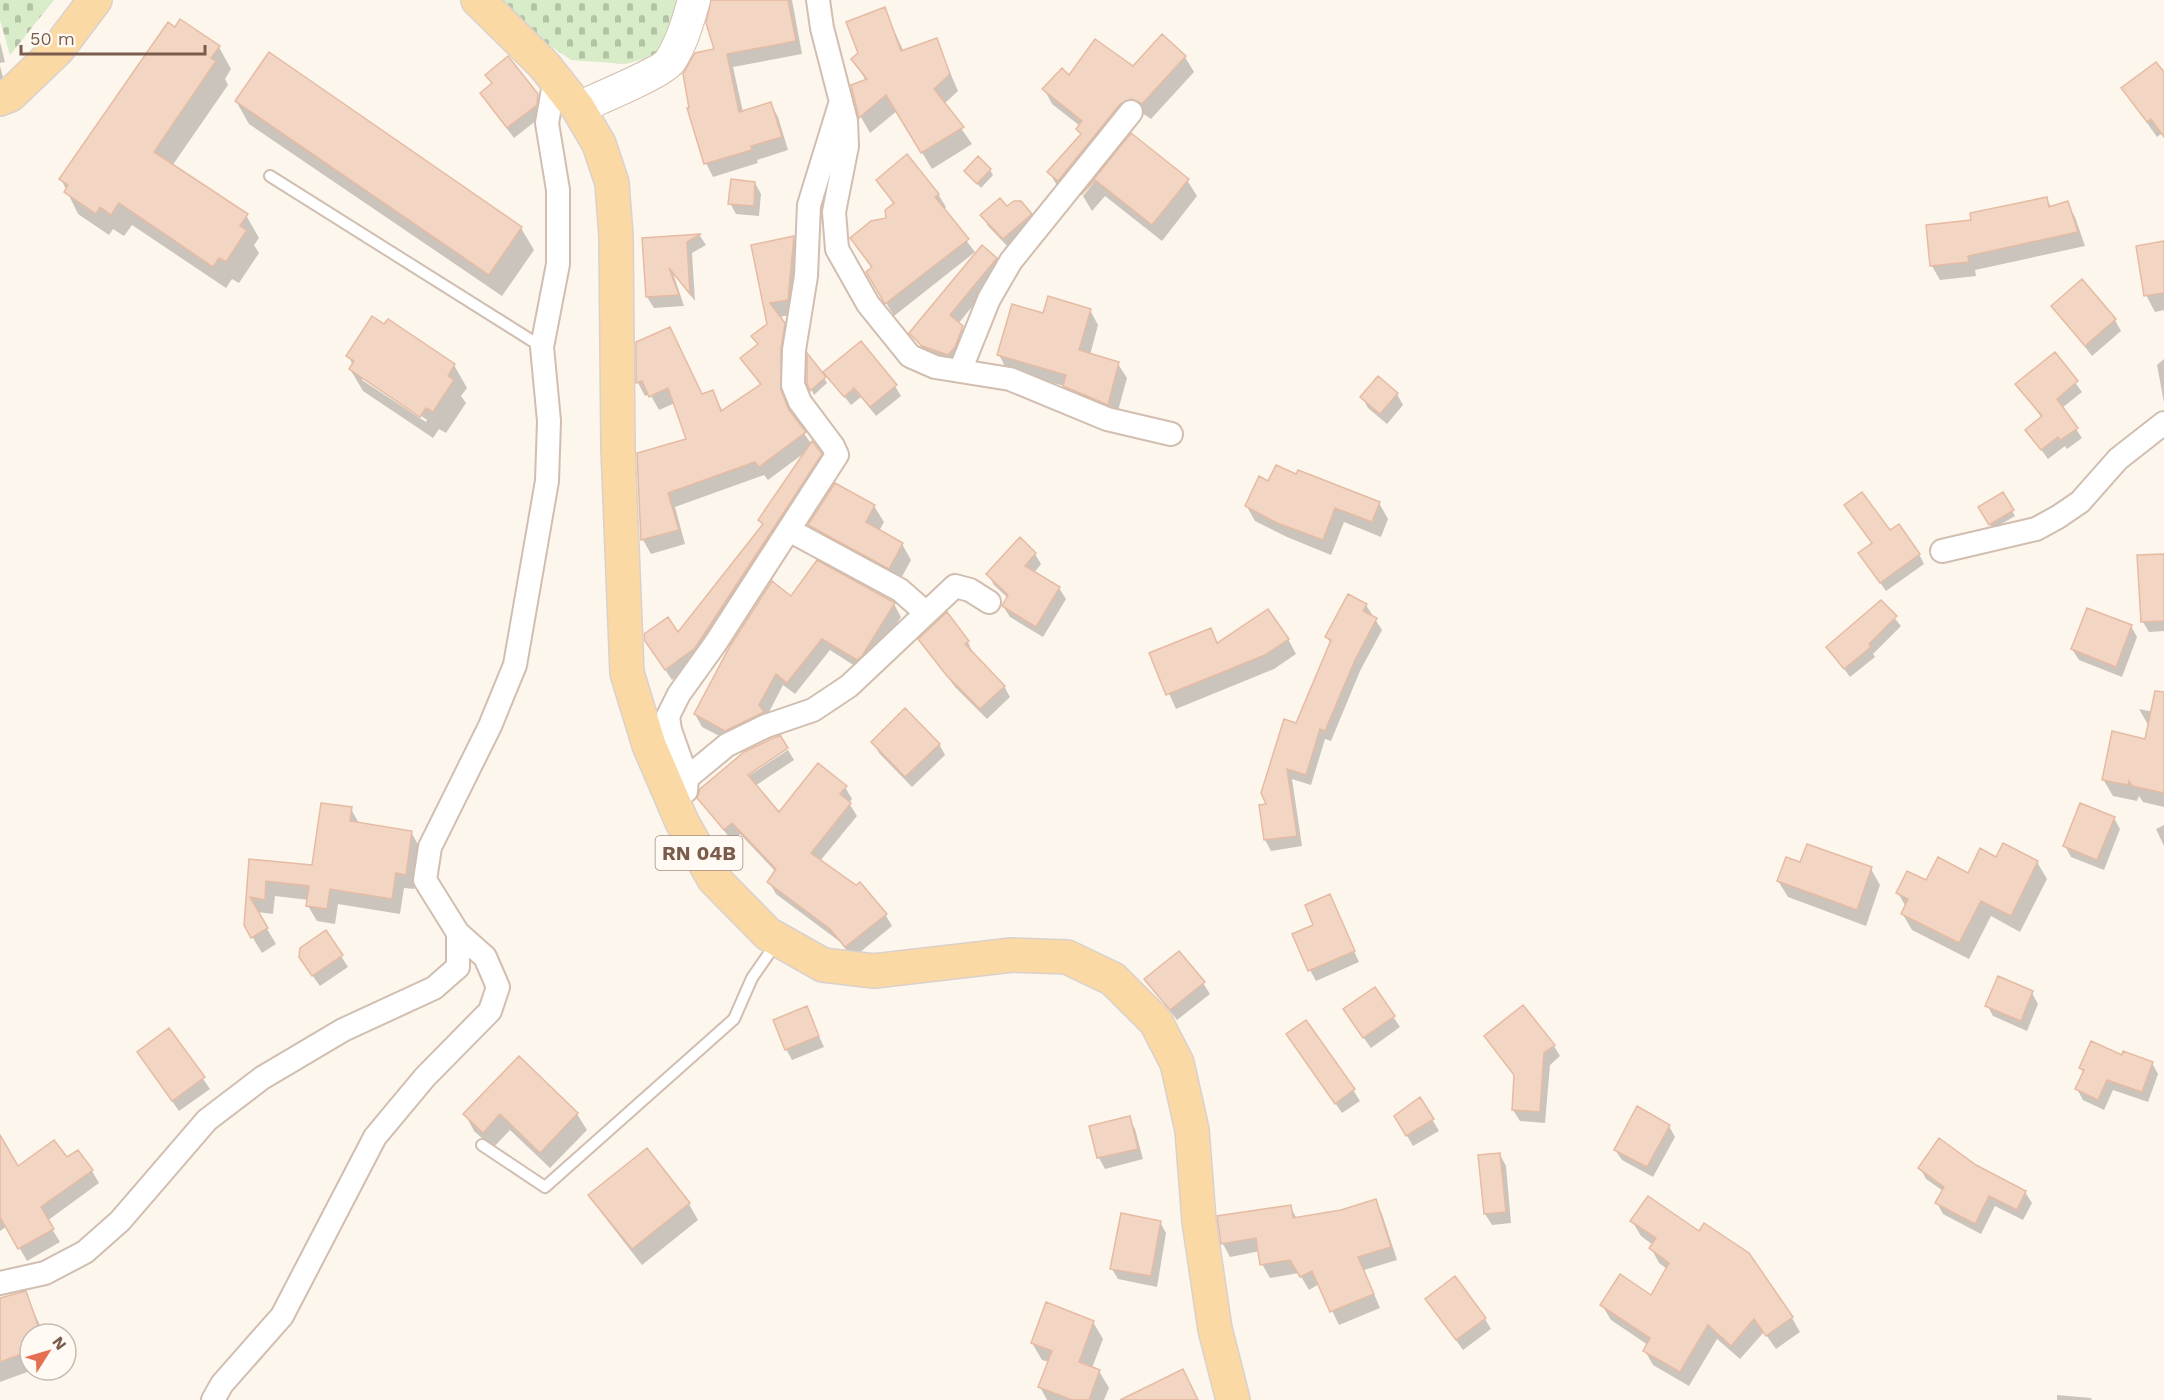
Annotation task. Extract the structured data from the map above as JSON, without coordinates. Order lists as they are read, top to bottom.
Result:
{
  "streets": {
    "main road": ["RN 04B"]
  },
  "scale_bar": "50 m",
  "north": "top right"
}
